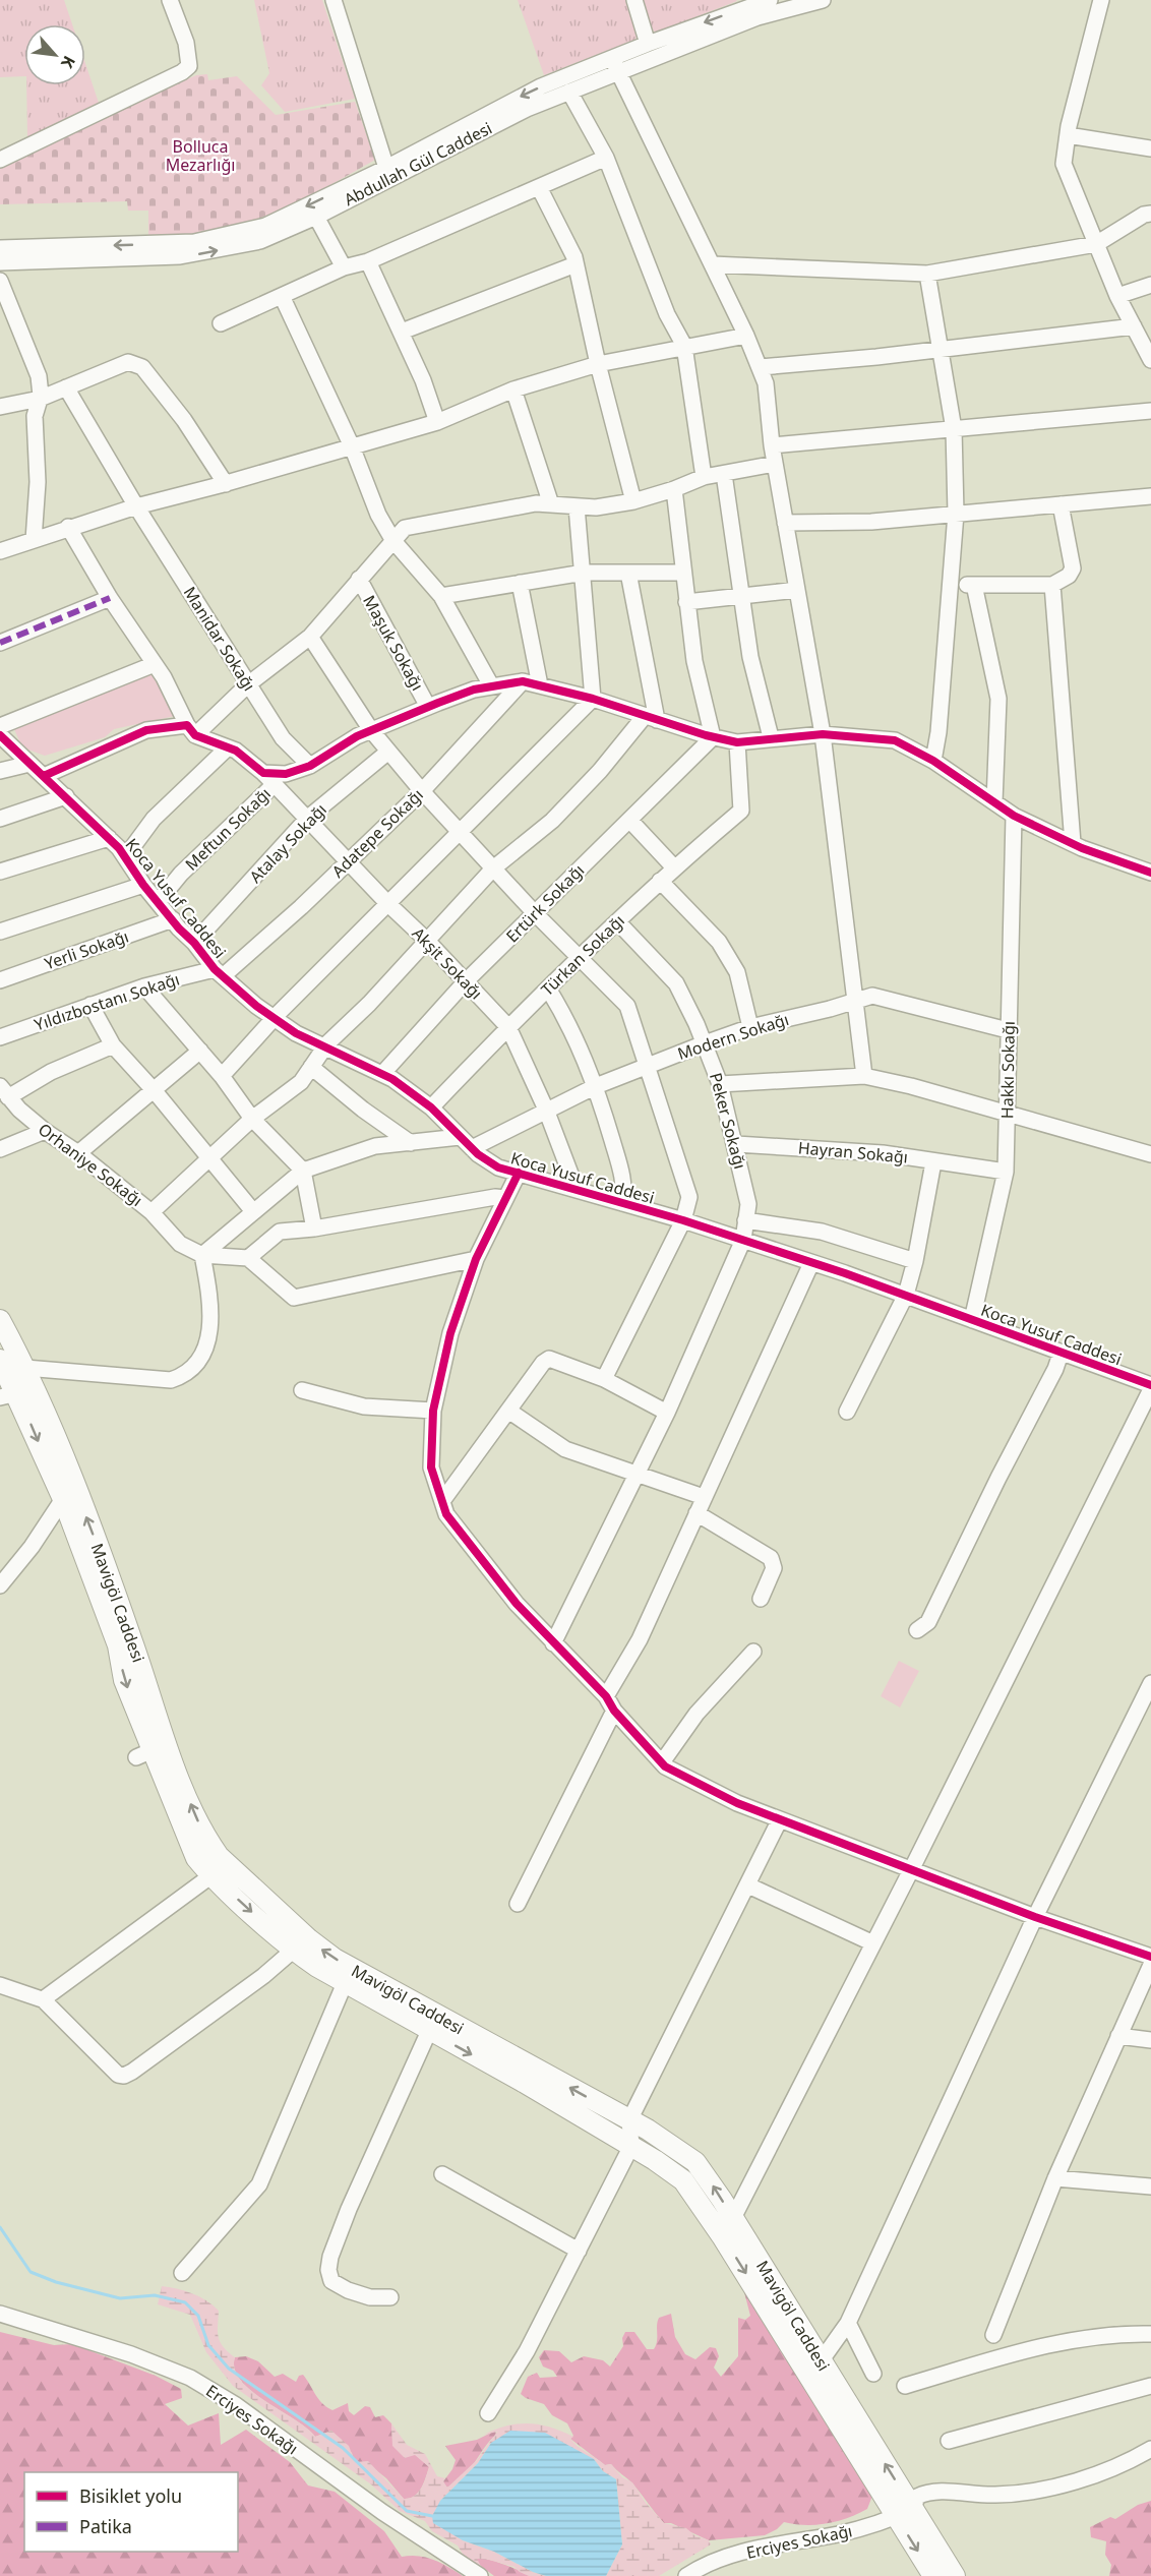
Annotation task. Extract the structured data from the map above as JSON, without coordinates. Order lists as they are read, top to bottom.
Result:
{
  "streets": {
    "main road": ["Mavigöl Caddesi"],
    "street": [
      "Abdullah Gül Caddesi",
      "Manidar Sokağı",
      "Maşuk Sokağı",
      "Meftun Sokağı",
      "Adatepe Sokağı",
      "Atalay Sokağı",
      "Koca Yusuf Caddesi",
      "Ertürk Sokağı",
      "Yerli Sokağı",
      "Türkan Sokağı",
      "Akşit Sokağı",
      "Yıldızbostanı Sokağı",
      "Modern Sokağı",
      "Hakkı Sokağı",
      "Peker Sokağı",
      "Hayran Sokağı",
      "Orhaniye Sokağı",
      "Erciyes Sokağı"
    ]
  },
  "crossings": [
    ["Meftun Sokağı", "Koca Yusuf Caddesi"],
    ["Meftun Sokağı", "Akşit Sokağı"],
    ["Adatepe Sokağı", "Koca Yusuf Caddesi"],
    ["Adatepe Sokağı", "Akşit Sokağı"],
    ["Adatepe Sokağı", "Yıldızbostanı Sokağı"],
    ["Atalay Sokağı", "Koca Yusuf Caddesi"],
    ["Atalay Sokağı", "Akşit Sokağı"],
    ["Koca Yusuf Caddesi", "Ertürk Sokağı"],
    ["Koca Yusuf Caddesi", "Yerli Sokağı"],
    ["Koca Yusuf Caddesi", "Türkan Sokağı"],
    ["Koca Yusuf Caddesi", "Akşit Sokağı"],
    ["Koca Yusuf Caddesi", "Yıldızbostanı Sokağı"],
    ["Koca Yusuf Caddesi", "Modern Sokağı"],
    ["Koca Yusuf Caddesi", "Hakkı Sokağı"],
    ["Koca Yusuf Caddesi", "Peker Sokağı"],
    ["Ertürk Sokağı", "Akşit Sokağı"],
    ["Türkan Sokağı", "Akşit Sokağı"],
    ["Türkan Sokağı", "Peker Sokağı"],
    ["Akşit Sokağı", "Modern Sokağı"],
    ["Modern Sokağı", "Hakkı Sokağı"],
    ["Modern Sokağı", "Peker Sokağı"],
    ["Hakkı Sokağı", "Hayran Sokağı"],
    ["Peker Sokağı", "Hayran Sokağı"],
    ["Mavigöl Caddesi", "Erciyes Sokağı"]
  ],
  "parks": ["Bolluca Mezarlığı"],
  "legend": ["Bisiklet yolu", "Patika"],
  "north": "bottom right"
}
